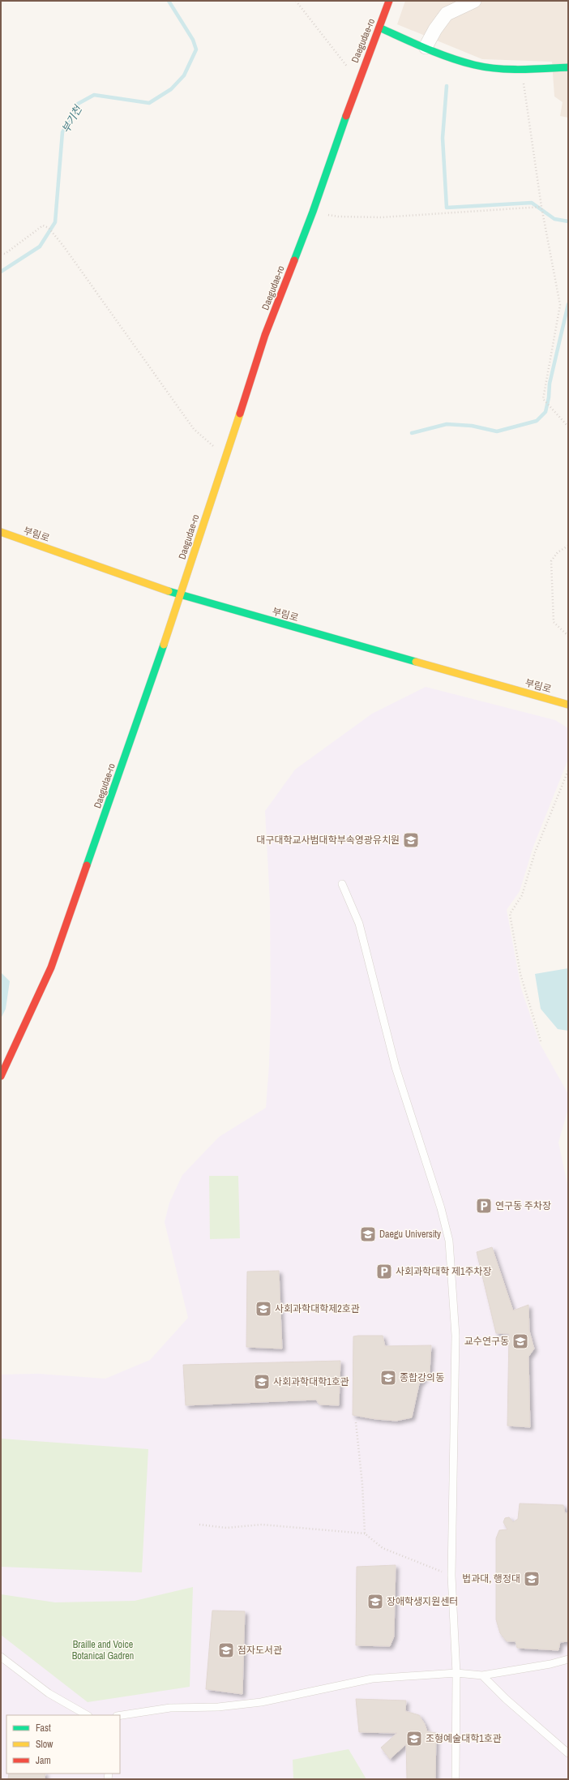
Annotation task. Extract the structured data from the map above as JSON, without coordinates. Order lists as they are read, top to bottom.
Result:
{
  "streets": {
    "street": ["Daegudae-ro", "부림로"]
  },
  "crossings": [
    ["Daegudae-ro", "부림로"]
  ],
  "water": ["부기천"],
  "parks": ["Braille and Voice Botanical Gadren"],
  "places": {
    "school or university": [
      "대구대학교사범대학부속영광유치원",
      "Daegu University",
      "사회과학대학제2호관",
      "교수연구동",
      "종합강의동",
      "사회과학대학1호관",
      "법과대, 행정대",
      "장애학생지원센터",
      "점자도서관",
      "조형예술대학1호관"
    ],
    "parking": ["연구동 주차장", "사회과학대학 제1주차장"]
  },
  "legend": ["Fast", "Slow", "Jam"]
}
